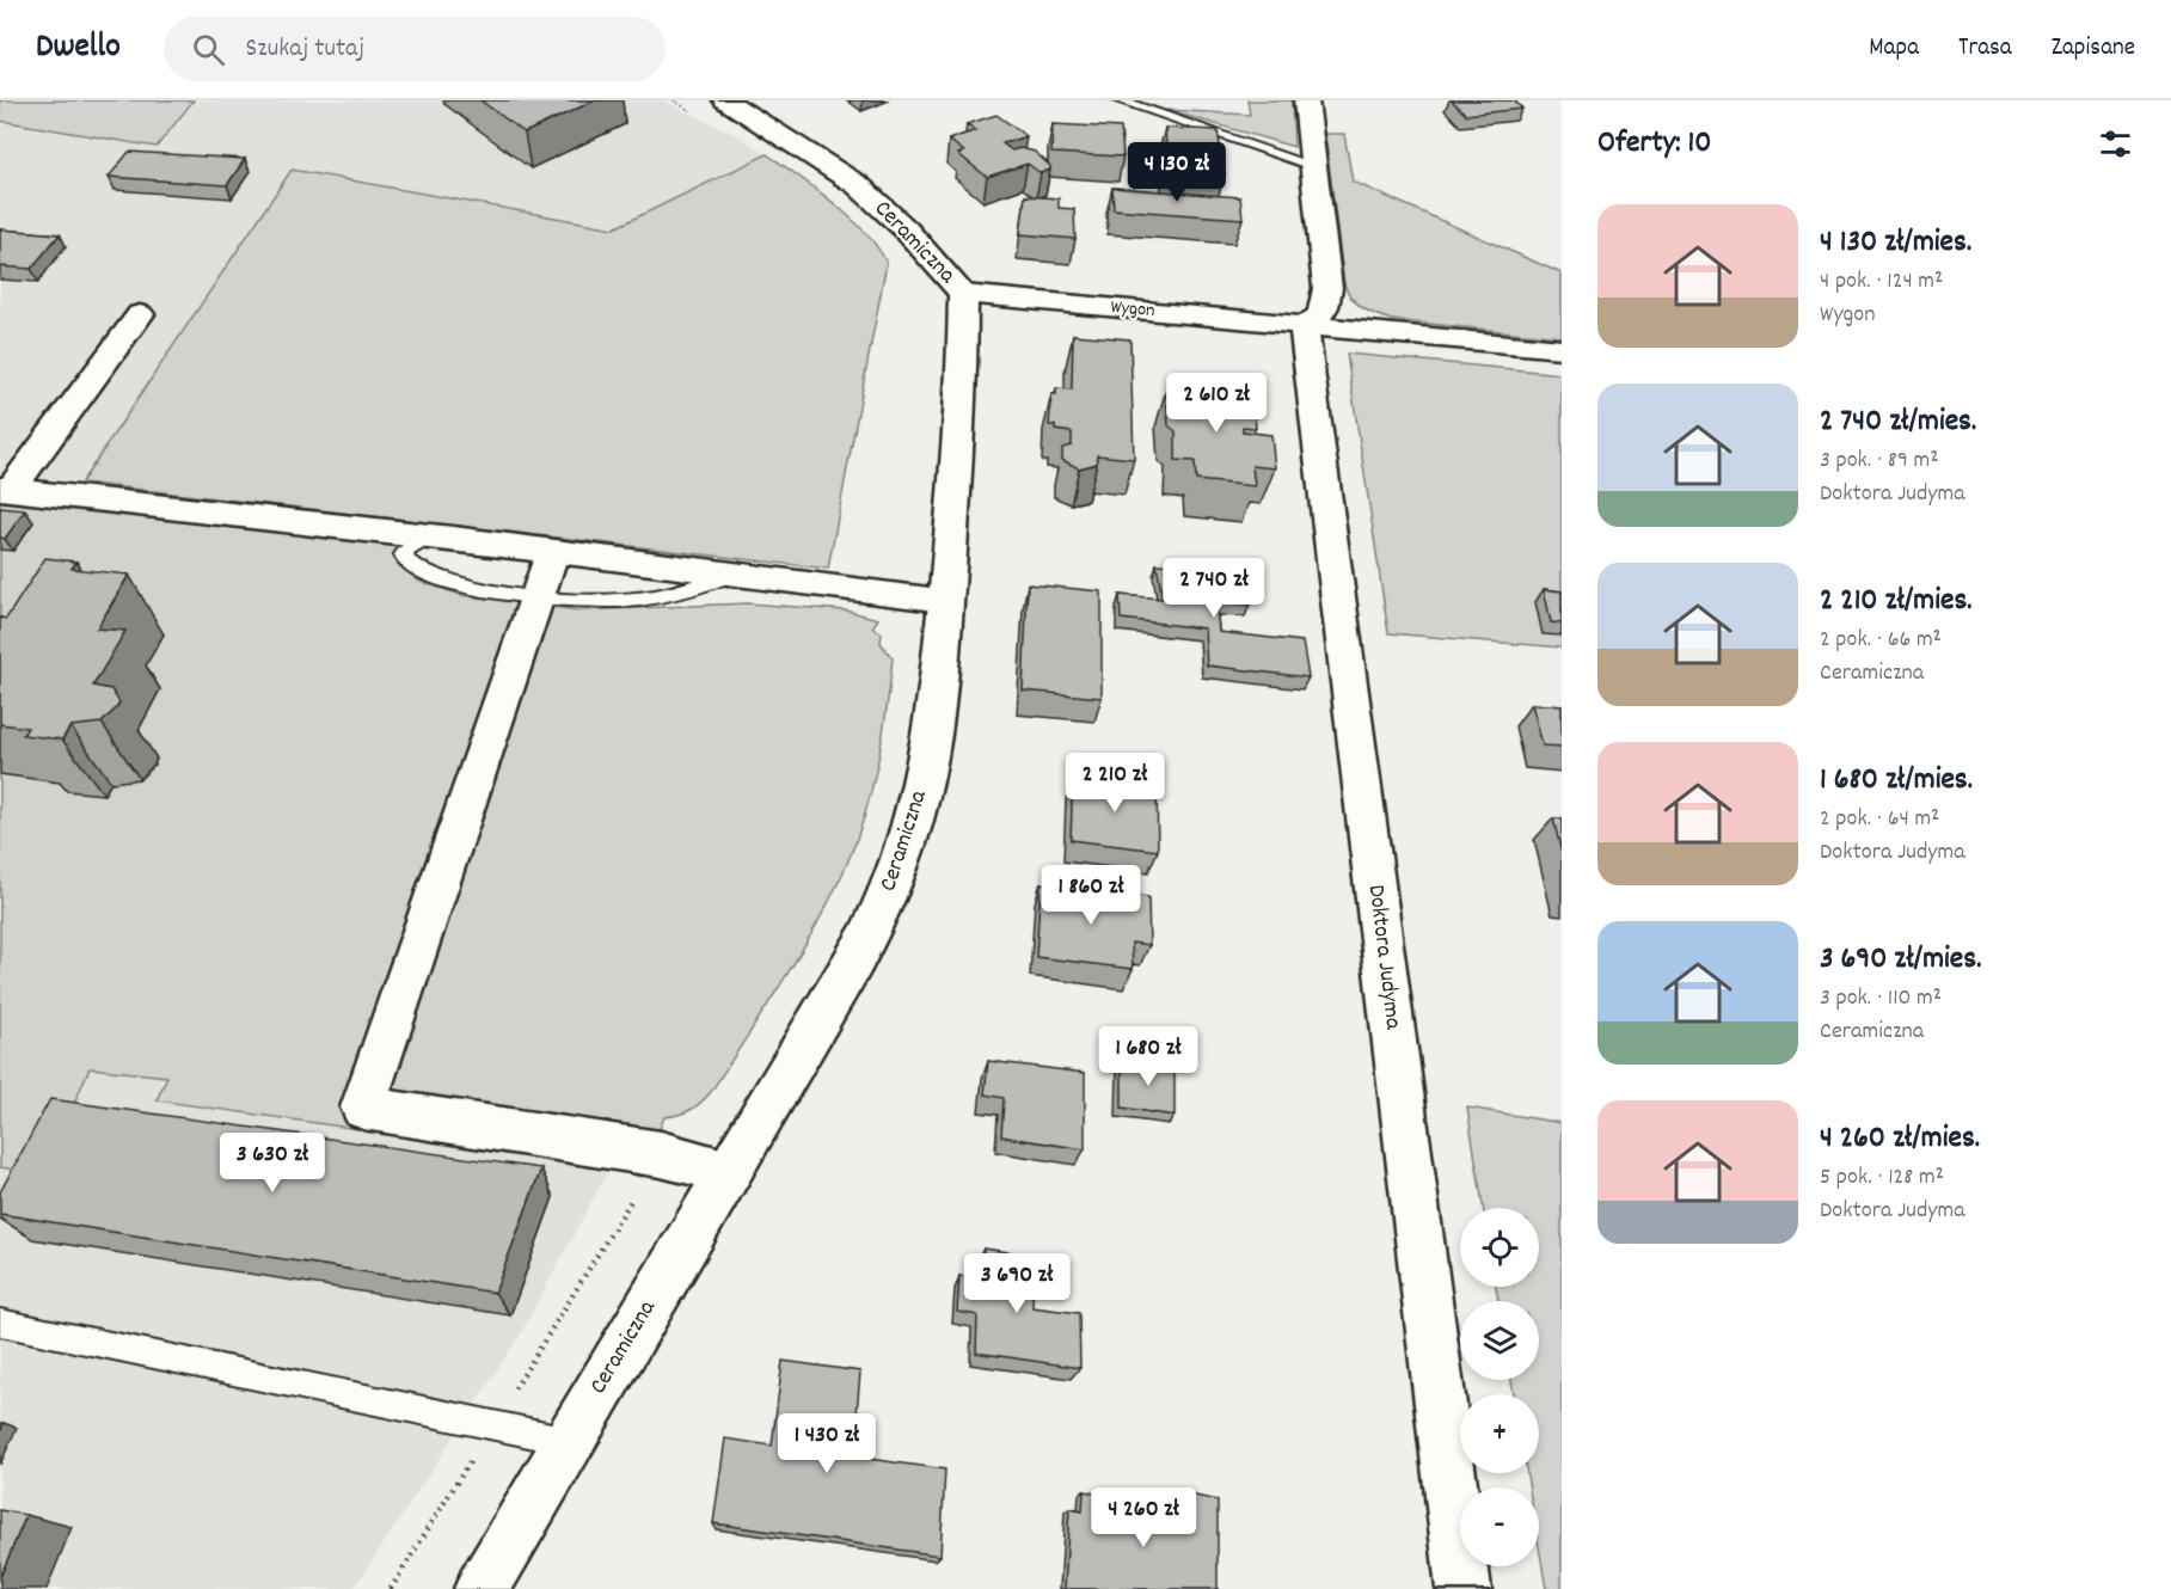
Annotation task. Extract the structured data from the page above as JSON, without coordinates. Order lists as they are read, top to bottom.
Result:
{
  "streets": {
    "street": ["Ceramiczna", "Wygon", "Doktora Judyma"]
  },
  "crossings": [
    ["Ceramiczna", "Wygon"],
    ["Wygon", "Doktora Judyma"]
  ],
  "page": {
    "header": "Dwello",
    "search": "Szukaj tutaj",
    "nav": ["Mapa", "Trasa", "Zapisane"],
    "heading": "Oferty: 10",
    "price": [
      "4 130 zł",
      "2 610 zł",
      "2 740 zł",
      "2 210 zł",
      "1 860 zł",
      "1 680 zł",
      "3 630 zł",
      "3 690 zł",
      "1 430 zł",
      "4 260 zł"
    ],
    "list": [
      {
        "name": "4 130 zł/mies.",
        "note": "4 pok. · 124 m² · Wygon"
      },
      {
        "name": "2 740 zł/mies.",
        "note": "3 pok. · 89 m² · Doktora Judyma"
      },
      {
        "name": "2 210 zł/mies.",
        "note": "2 pok. · 66 m² · Ceramiczna"
      },
      {
        "name": "1 680 zł/mies.",
        "note": "2 pok. · 64 m² · Doktora Judyma"
      },
      {
        "name": "3 690 zł/mies.",
        "note": "3 pok. · 110 m² · Ceramiczna"
      },
      {
        "name": "4 260 zł/mies.",
        "note": "5 pok. · 128 m² · Doktora Judyma"
      }
    ],
    "map_buttons": ["+", "−"]
  }
}
